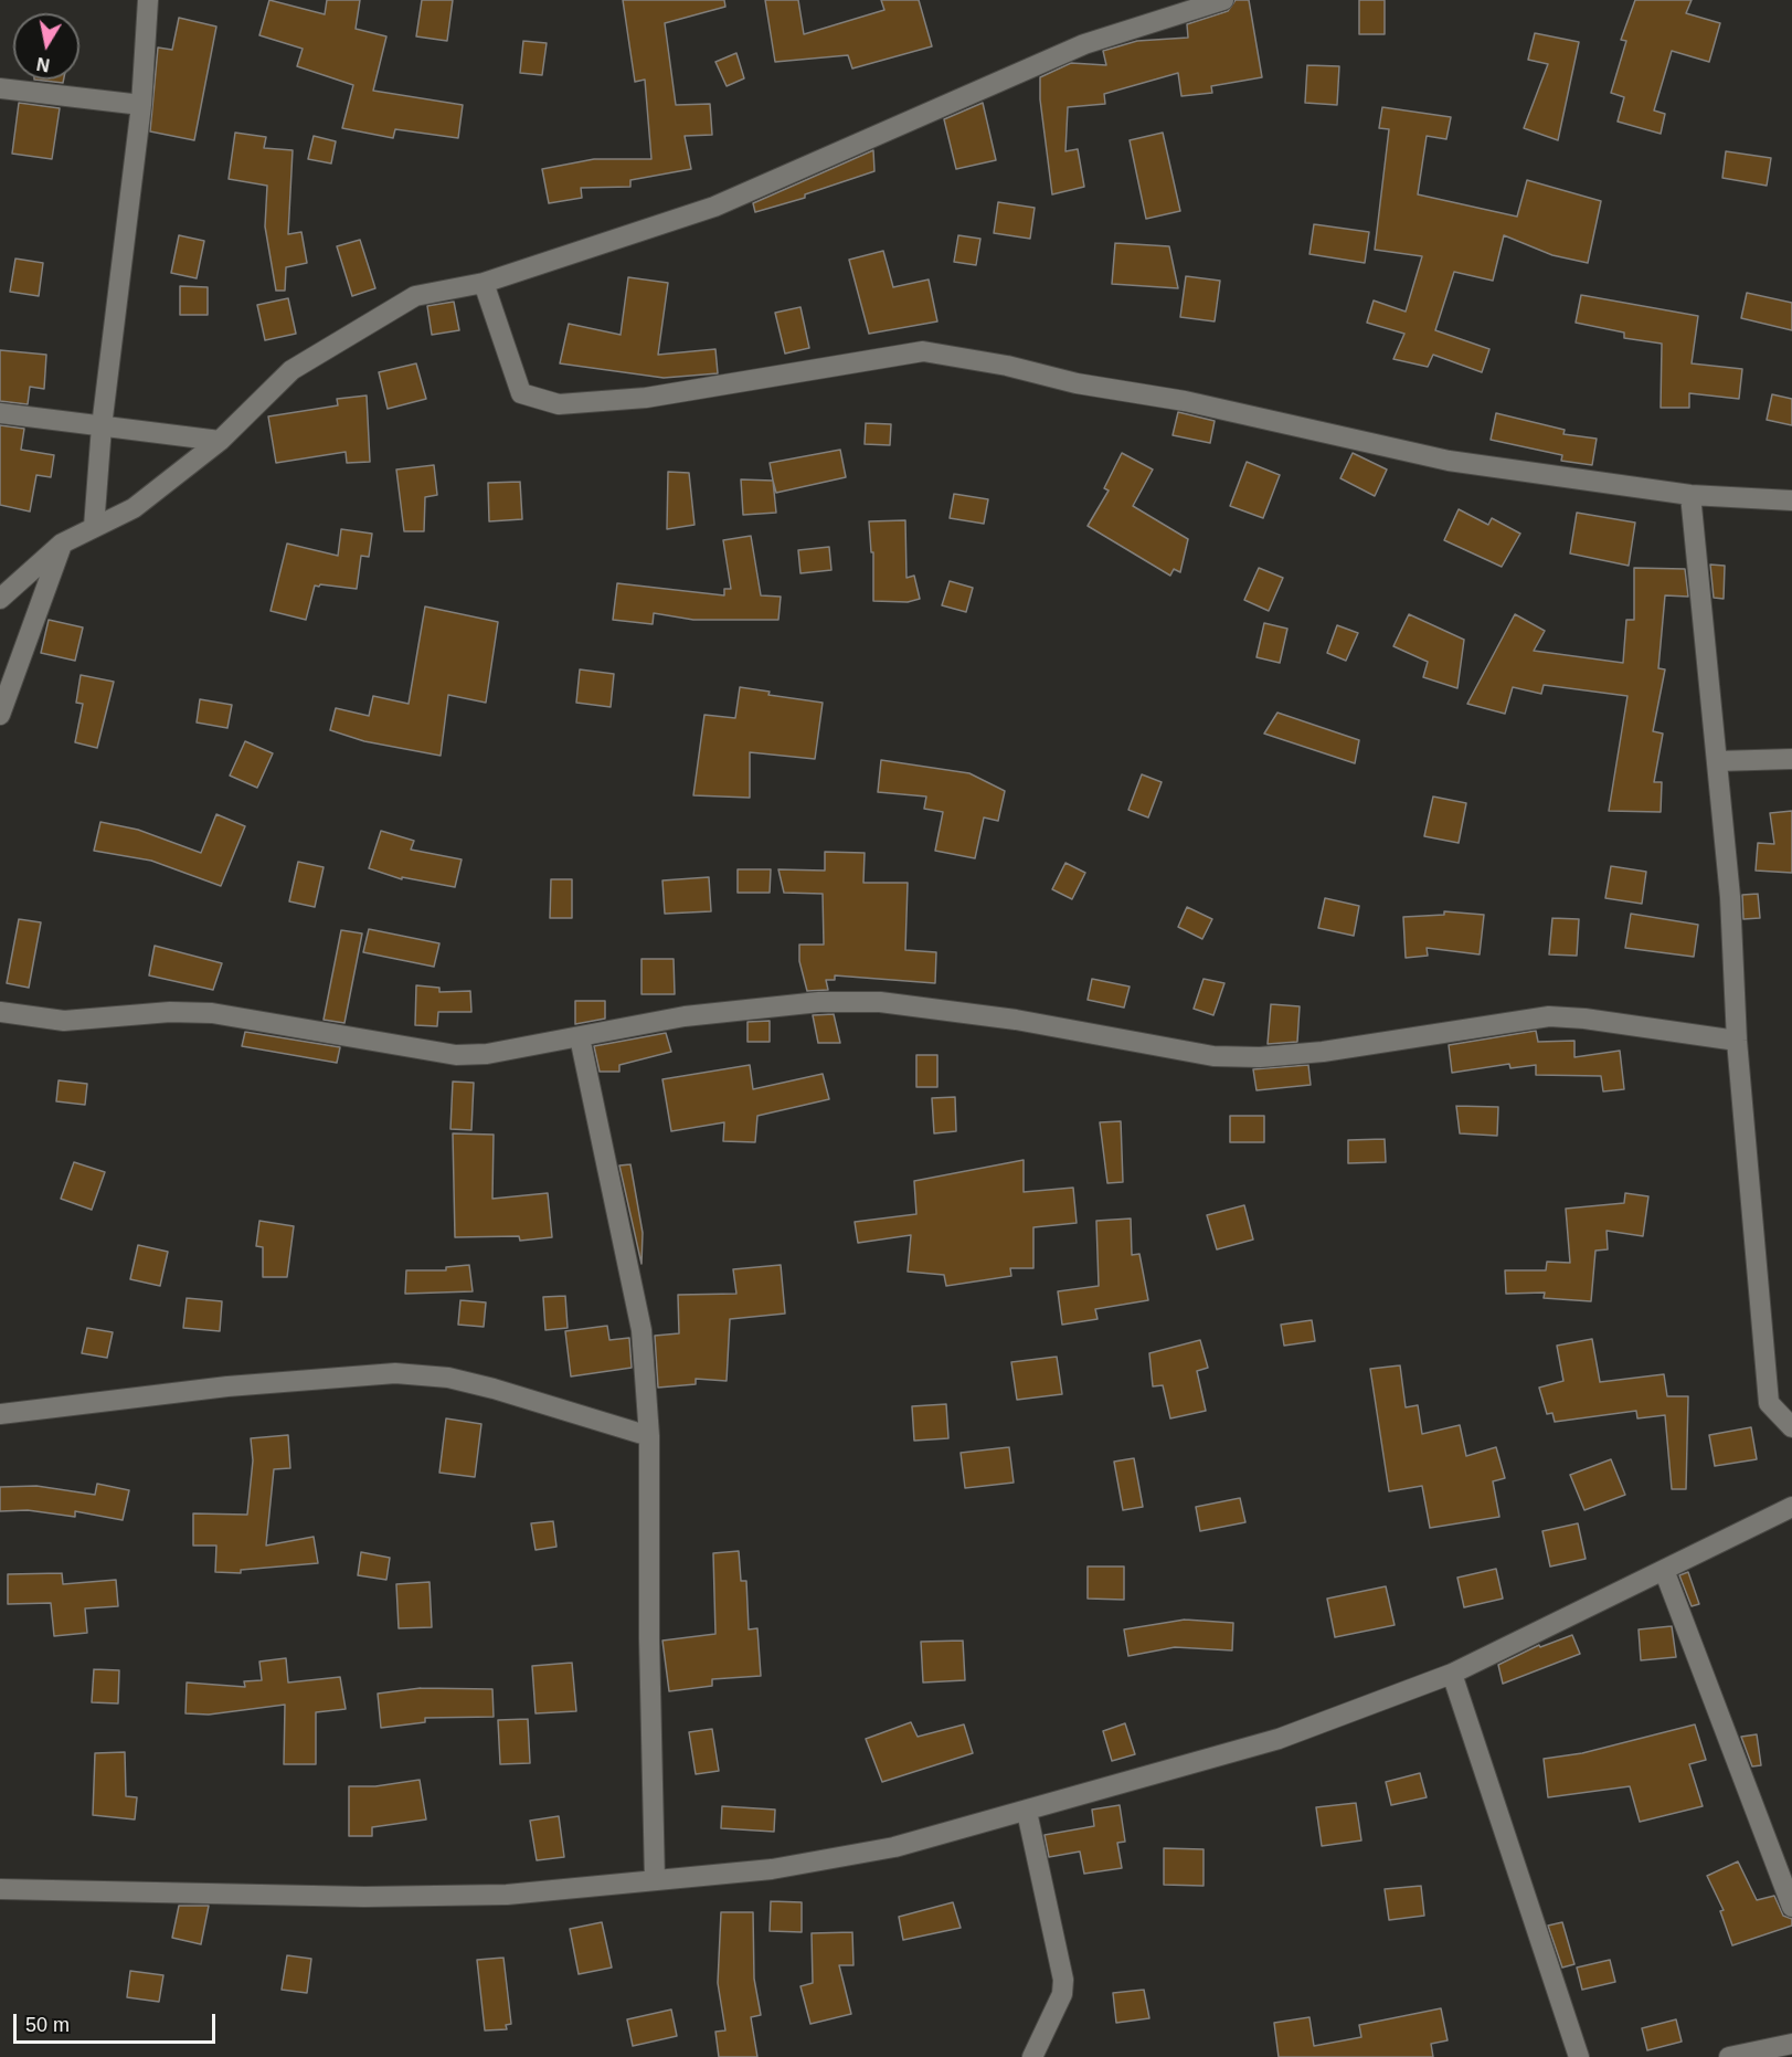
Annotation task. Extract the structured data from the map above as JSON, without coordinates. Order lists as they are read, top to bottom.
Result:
{
  "scale_bar": "50 m",
  "north": "bottom"
}
